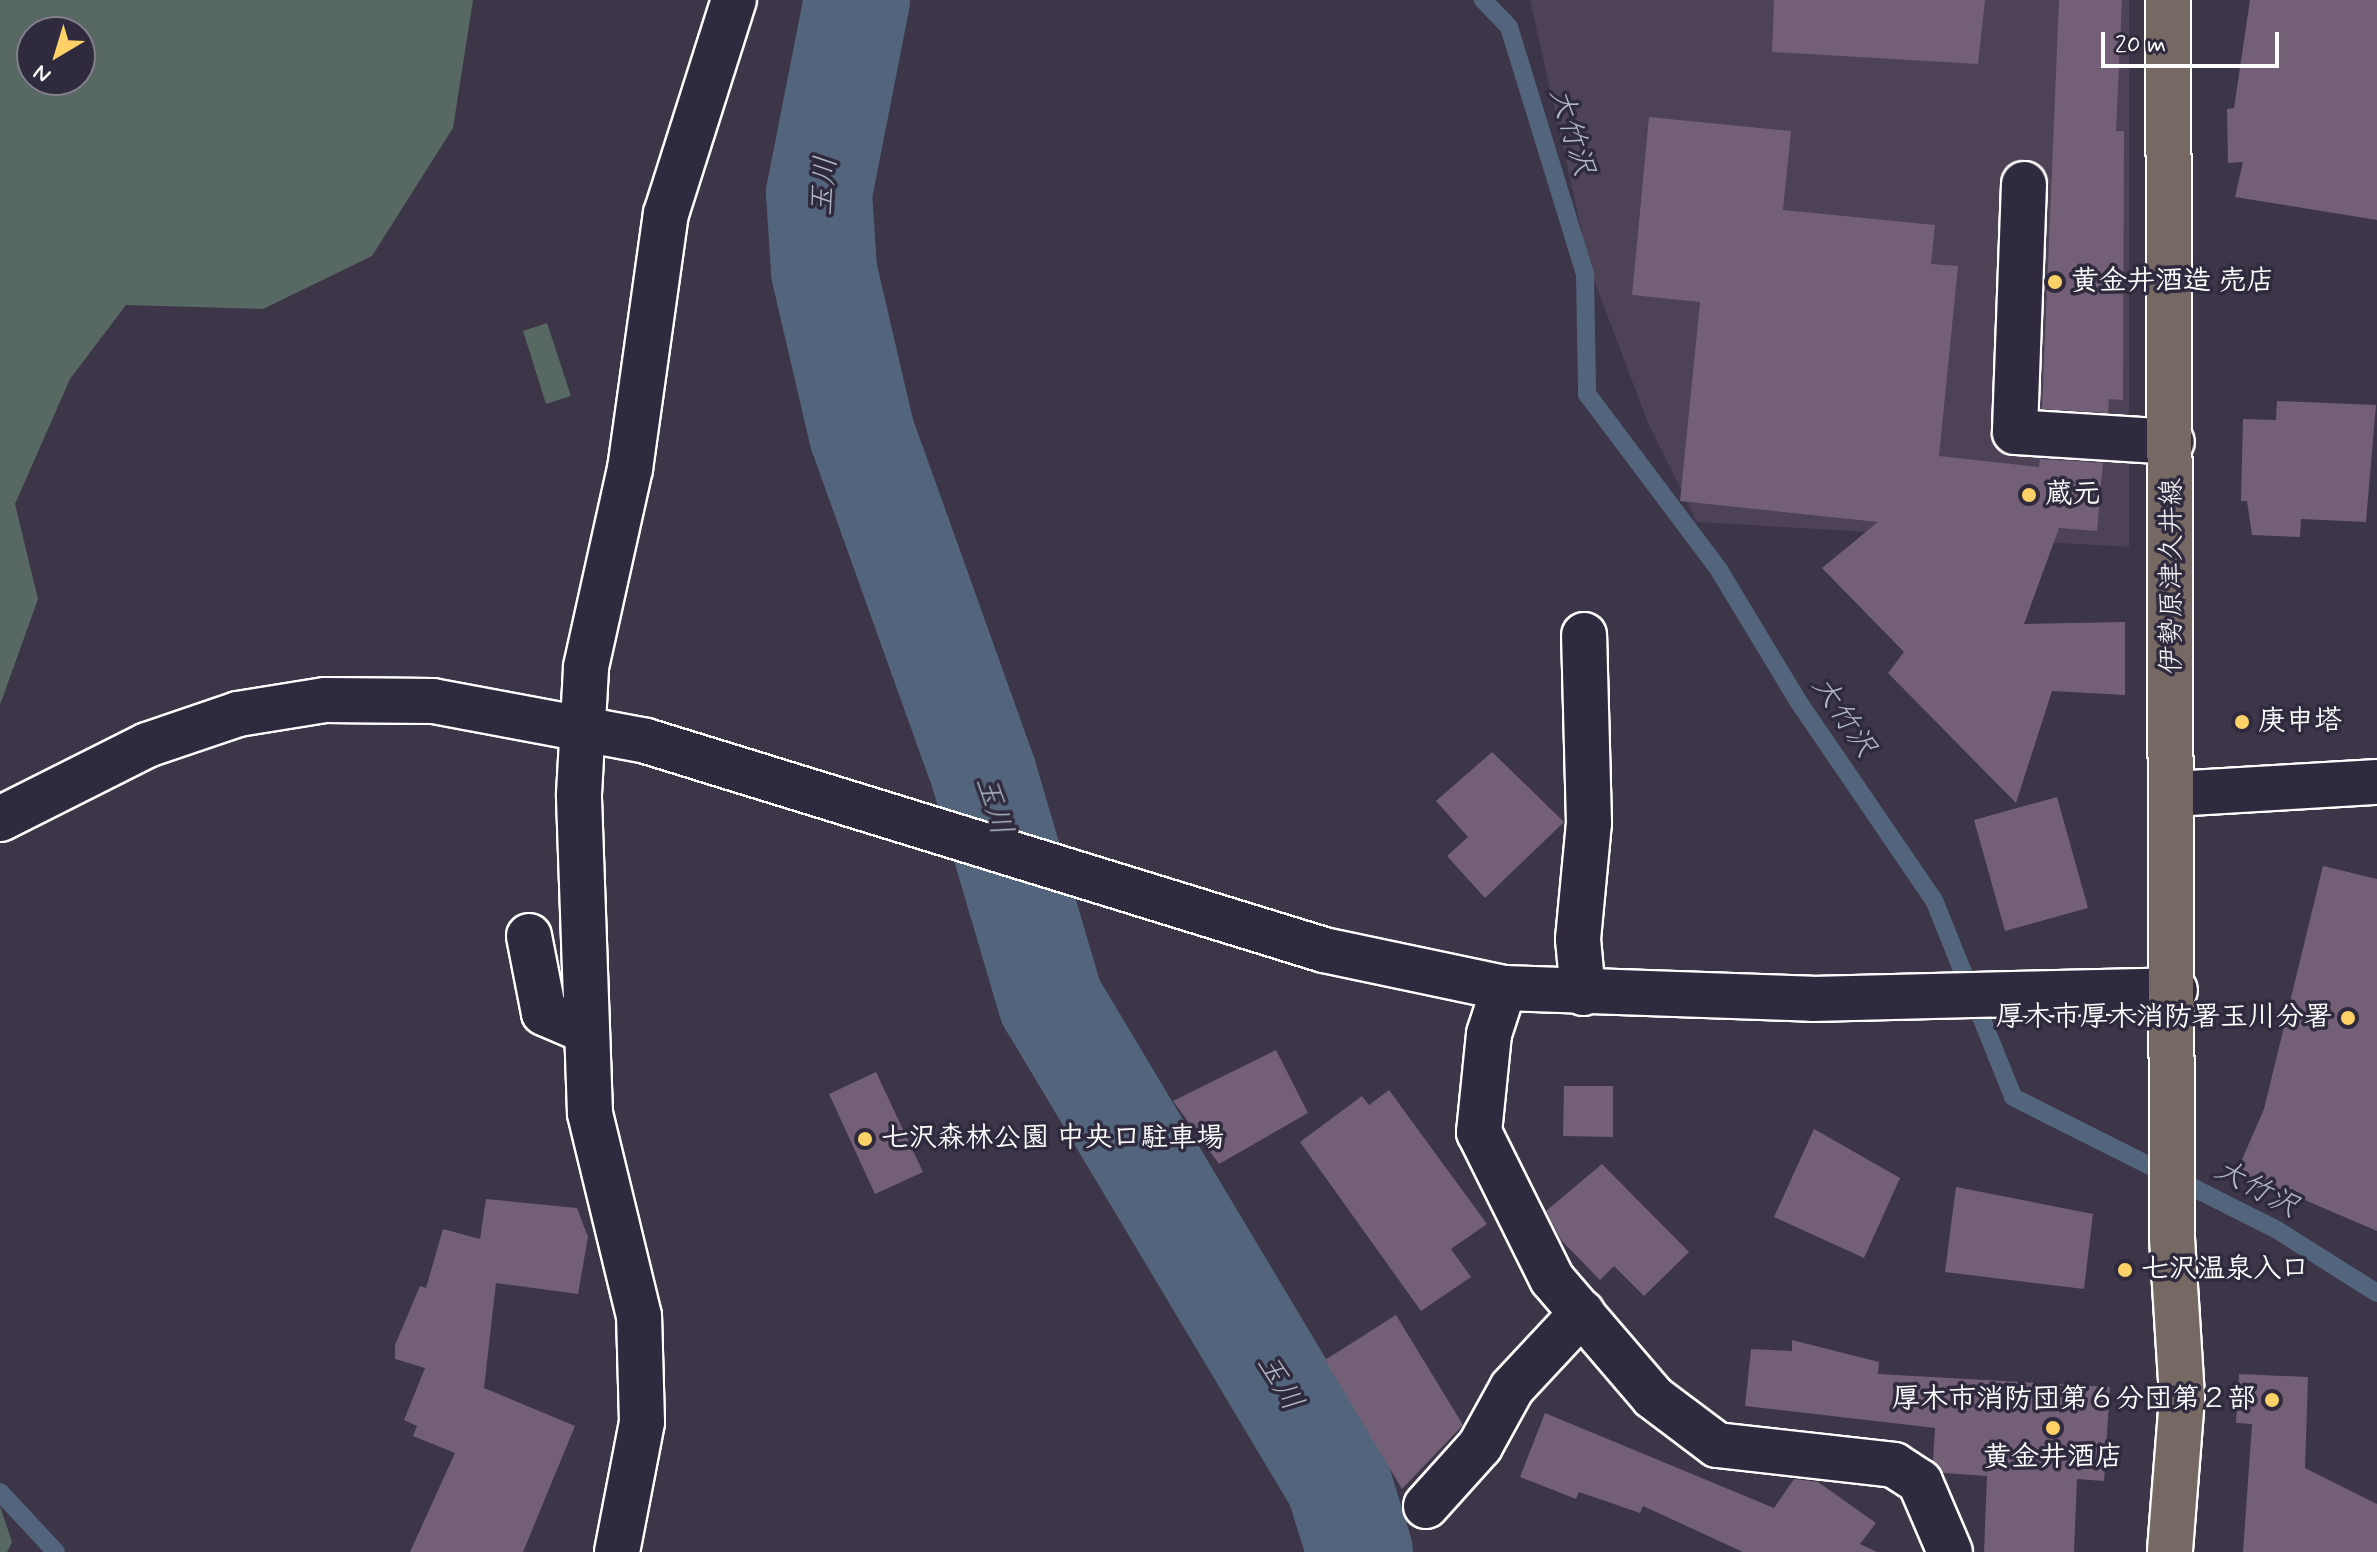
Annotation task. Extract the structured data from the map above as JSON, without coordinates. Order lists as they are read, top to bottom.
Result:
{
  "streets": {
    "main road": ["伊勢原津久井線"]
  },
  "water": ["大竹沢", "玉川"],
  "places": [
    "黄金井酒造 売店",
    "蔵元",
    "庚申塔",
    "厚木市厚木消防署玉川分署",
    "七沢森林公園 中央口駐車場",
    "七沢温泉入口",
    "厚木市消防団第６分団第２部",
    "黄金井酒店"
  ],
  "scale_bar": "20 m",
  "north": "bottom left"
}
